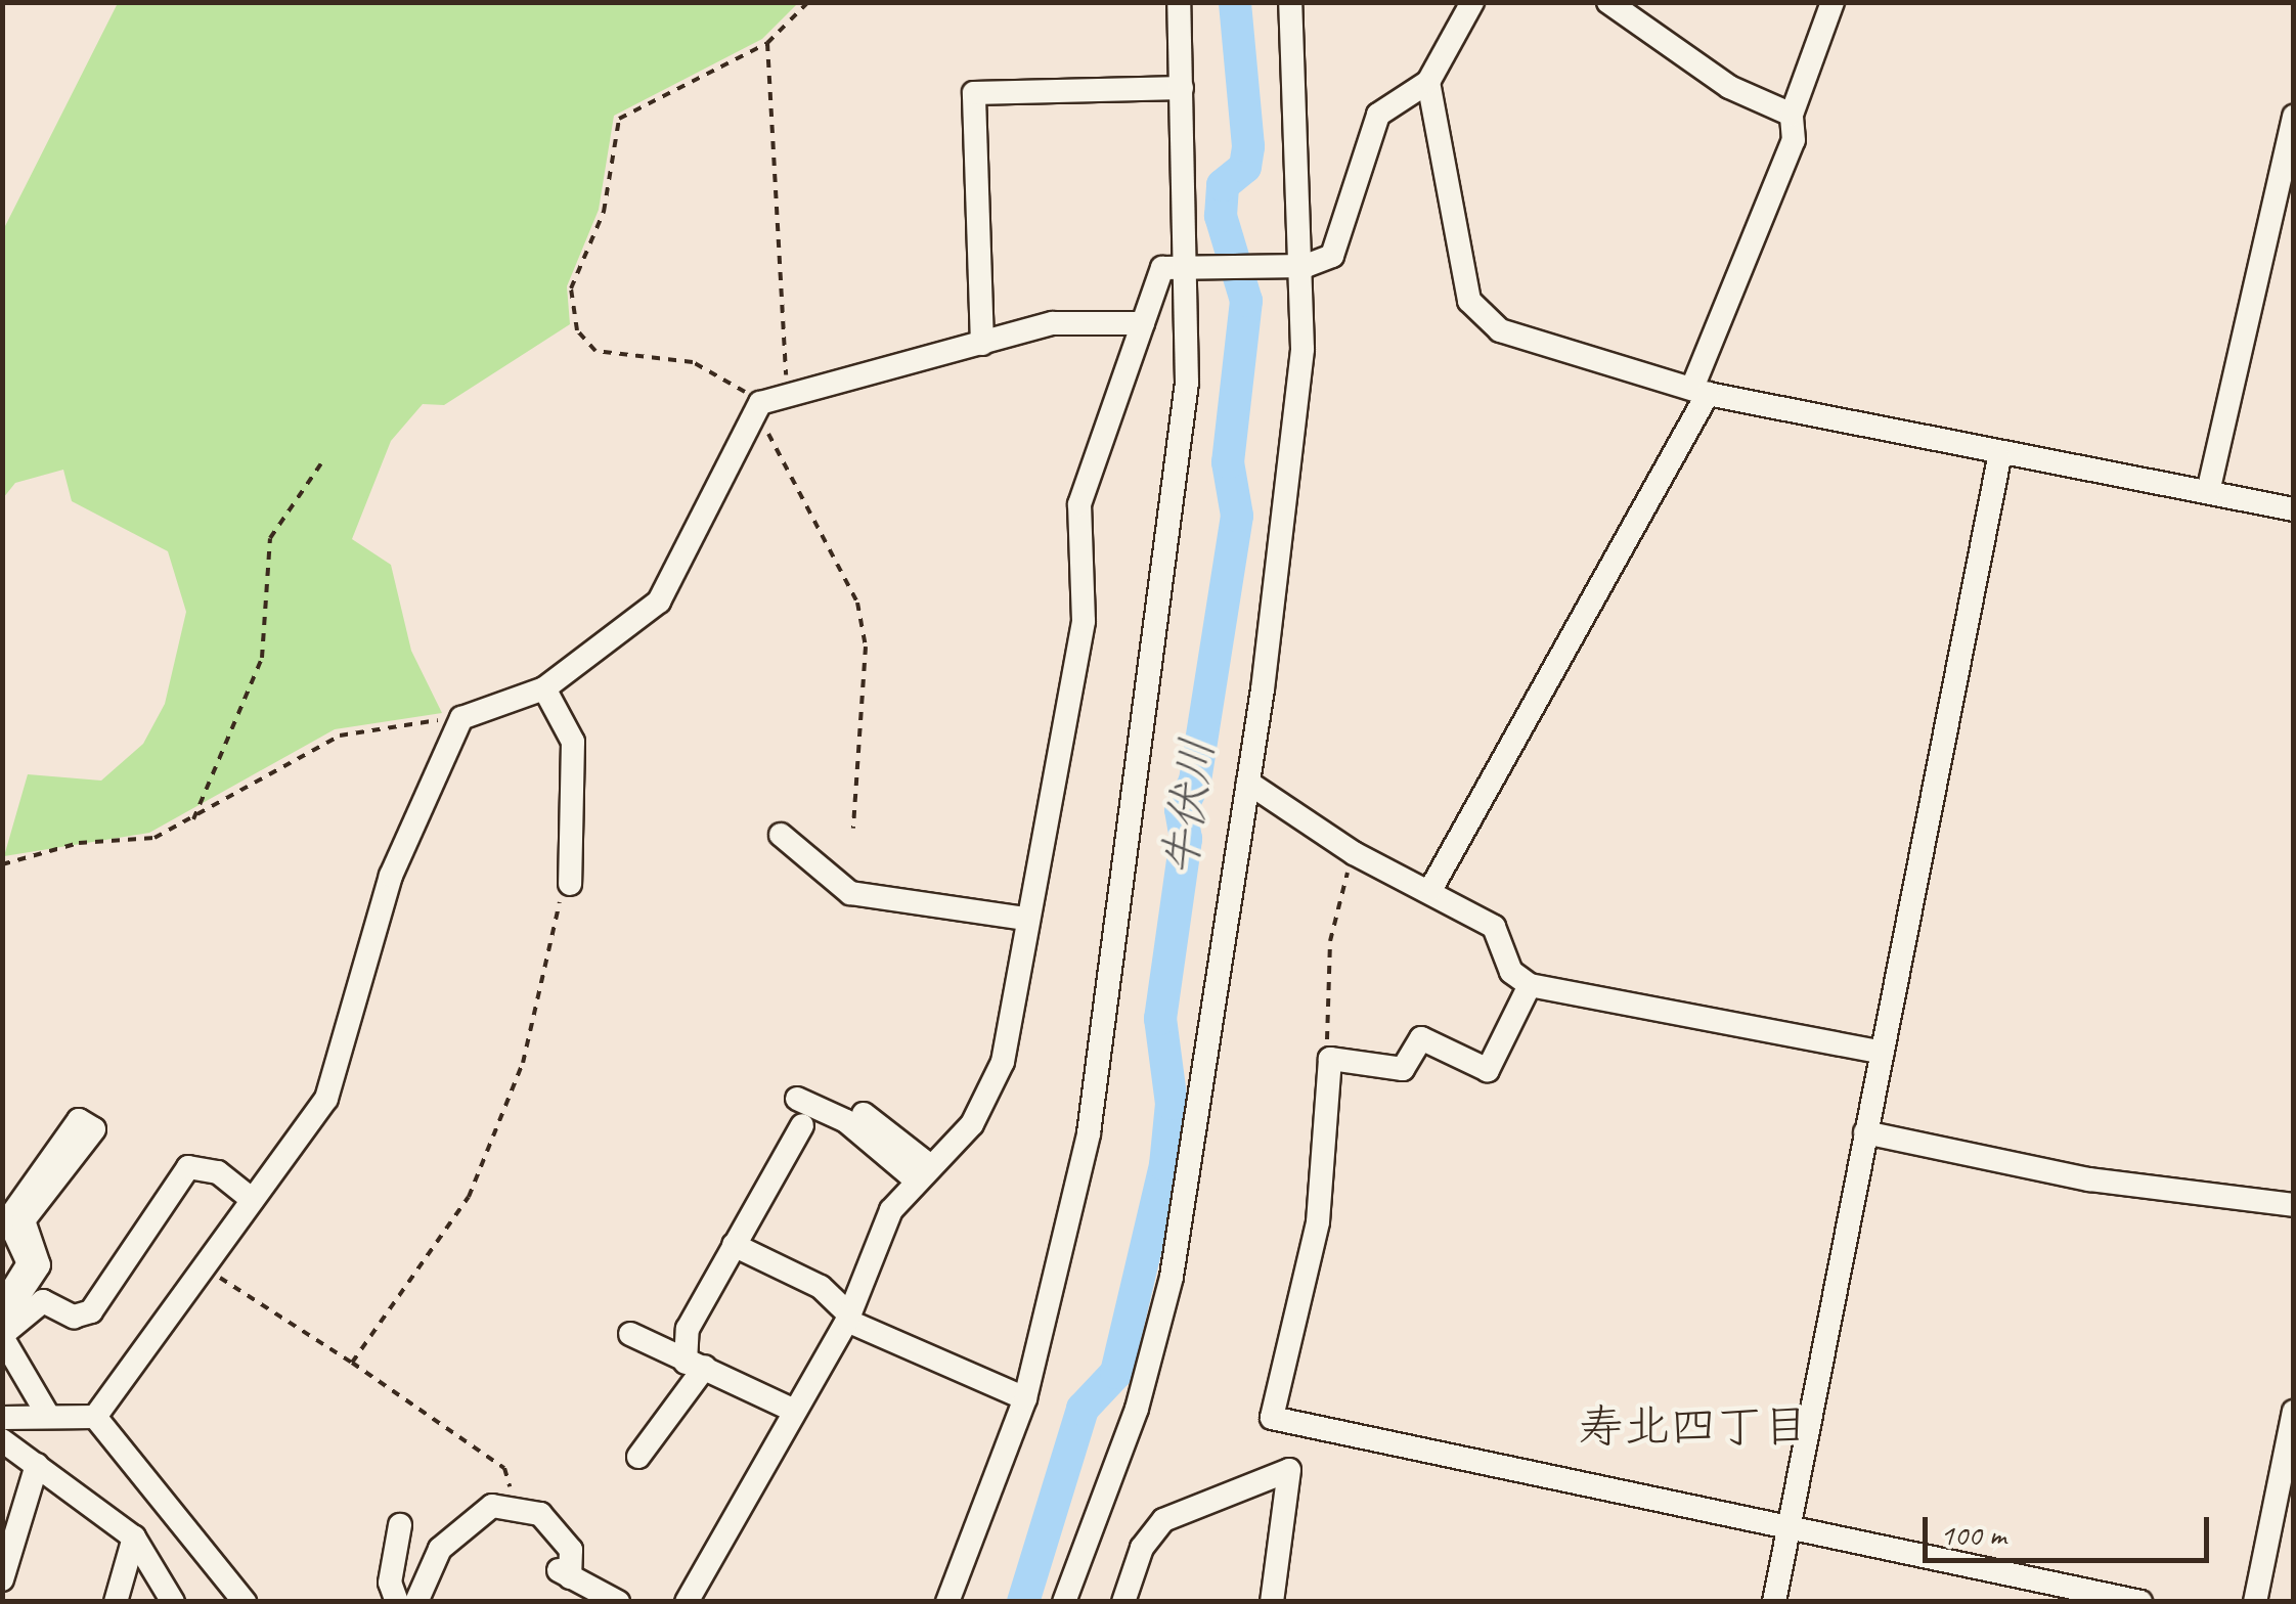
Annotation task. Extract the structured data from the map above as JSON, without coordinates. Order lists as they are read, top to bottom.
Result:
{
  "districts": ["寿北四丁目"],
  "water": ["牛伏川"],
  "scale_bar": "100 m"
}
